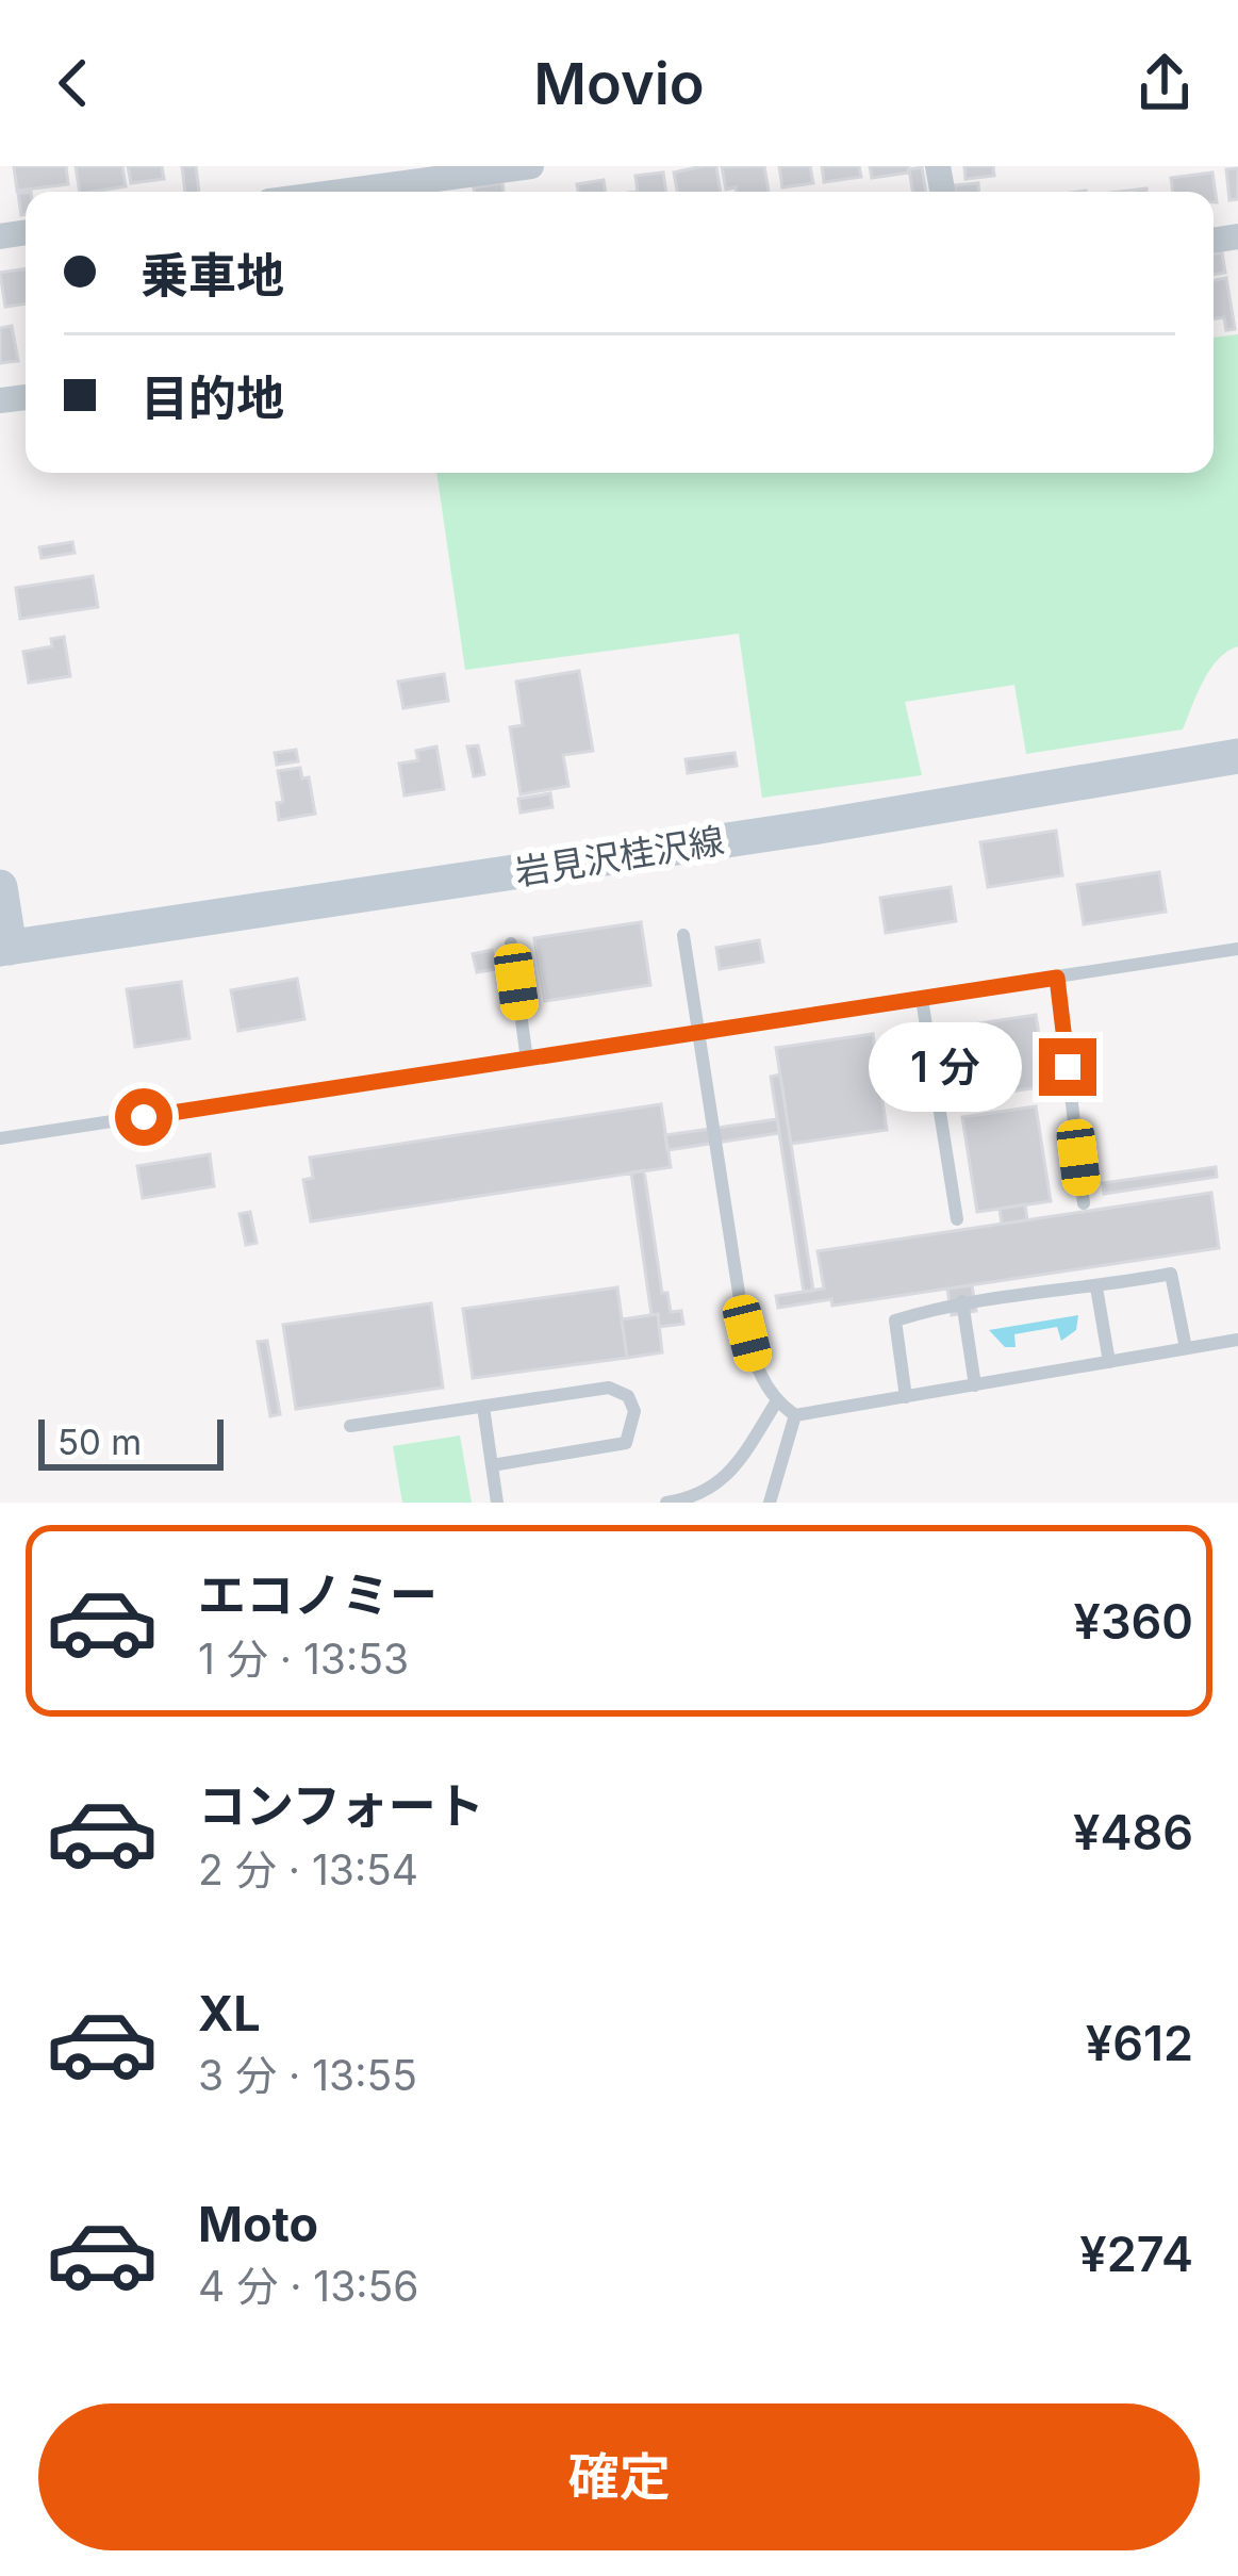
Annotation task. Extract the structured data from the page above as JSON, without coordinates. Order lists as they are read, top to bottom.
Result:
{
  "streets": {
    "main road": ["岩見沢桂沢線"]
  },
  "scale_bar": "50 m",
  "page": {
    "header": "Movio",
    "banner": ["乗車地", "目的地"],
    "bubble": "1 分",
    "scale": "50 m",
    "list": [
      {
        "name": "エコノミー",
        "note": "1 分 · 13:53",
        "value": "¥360"
      },
      {
        "name": "コンフォート",
        "note": "2 分 · 13:54",
        "value": "¥486"
      },
      {
        "name": "XL",
        "note": "3 分 · 13:55",
        "value": "¥612"
      },
      {
        "name": "Moto",
        "note": "4 分 · 13:56",
        "value": "¥274"
      }
    ],
    "buttons": "確定"
  }
}
